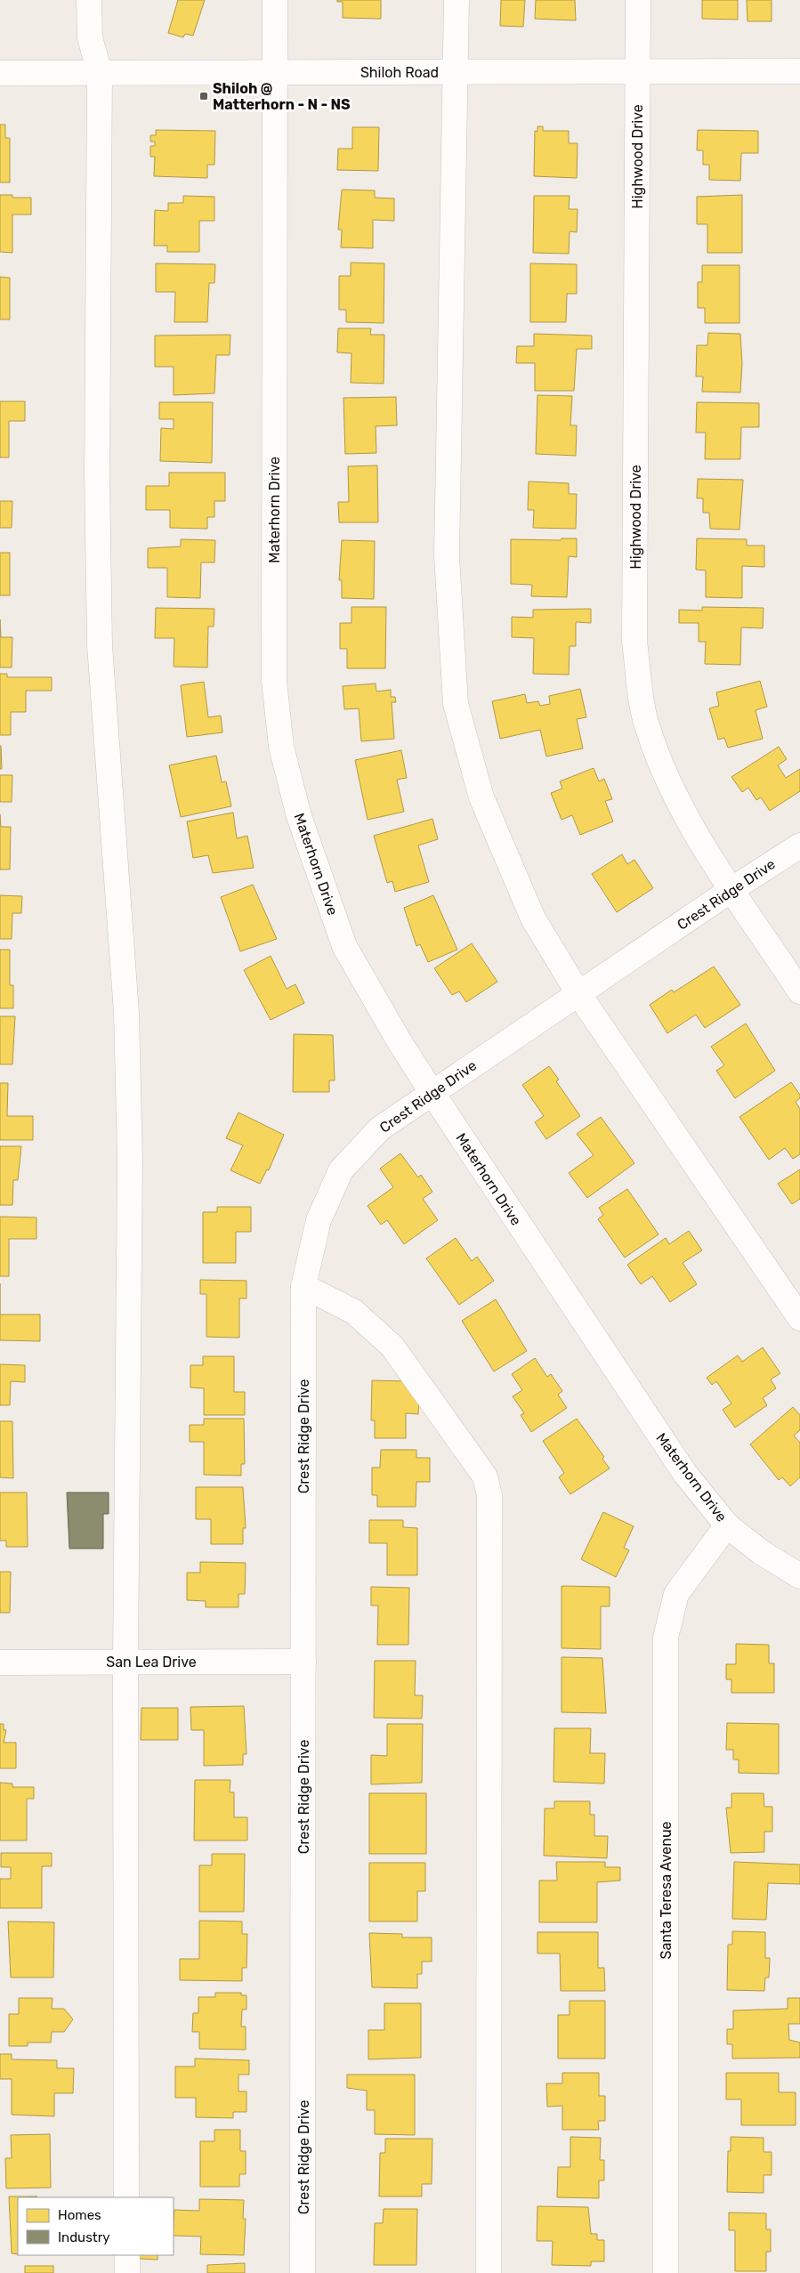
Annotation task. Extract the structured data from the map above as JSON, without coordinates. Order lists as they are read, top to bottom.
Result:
{
  "streets": {
    "street": [
      "Shiloh Road",
      "Highwood Drive",
      "Materhorn Drive",
      "Crest Ridge Drive",
      "San Lea Drive",
      "Santa Teresa Avenue"
    ]
  },
  "crossings": [
    ["Shiloh Road", "Highwood Drive"],
    ["Shiloh Road", "Materhorn Drive"],
    ["Highwood Drive", "Crest Ridge Drive"],
    ["Materhorn Drive", "Crest Ridge Drive"],
    ["Materhorn Drive", "Santa Teresa Avenue"],
    ["Crest Ridge Drive", "San Lea Drive"]
  ],
  "places": {
    "transit": ["Shiloh @ Matterhorn - N - NS"]
  },
  "legend": ["Homes", "Industry"]
}
